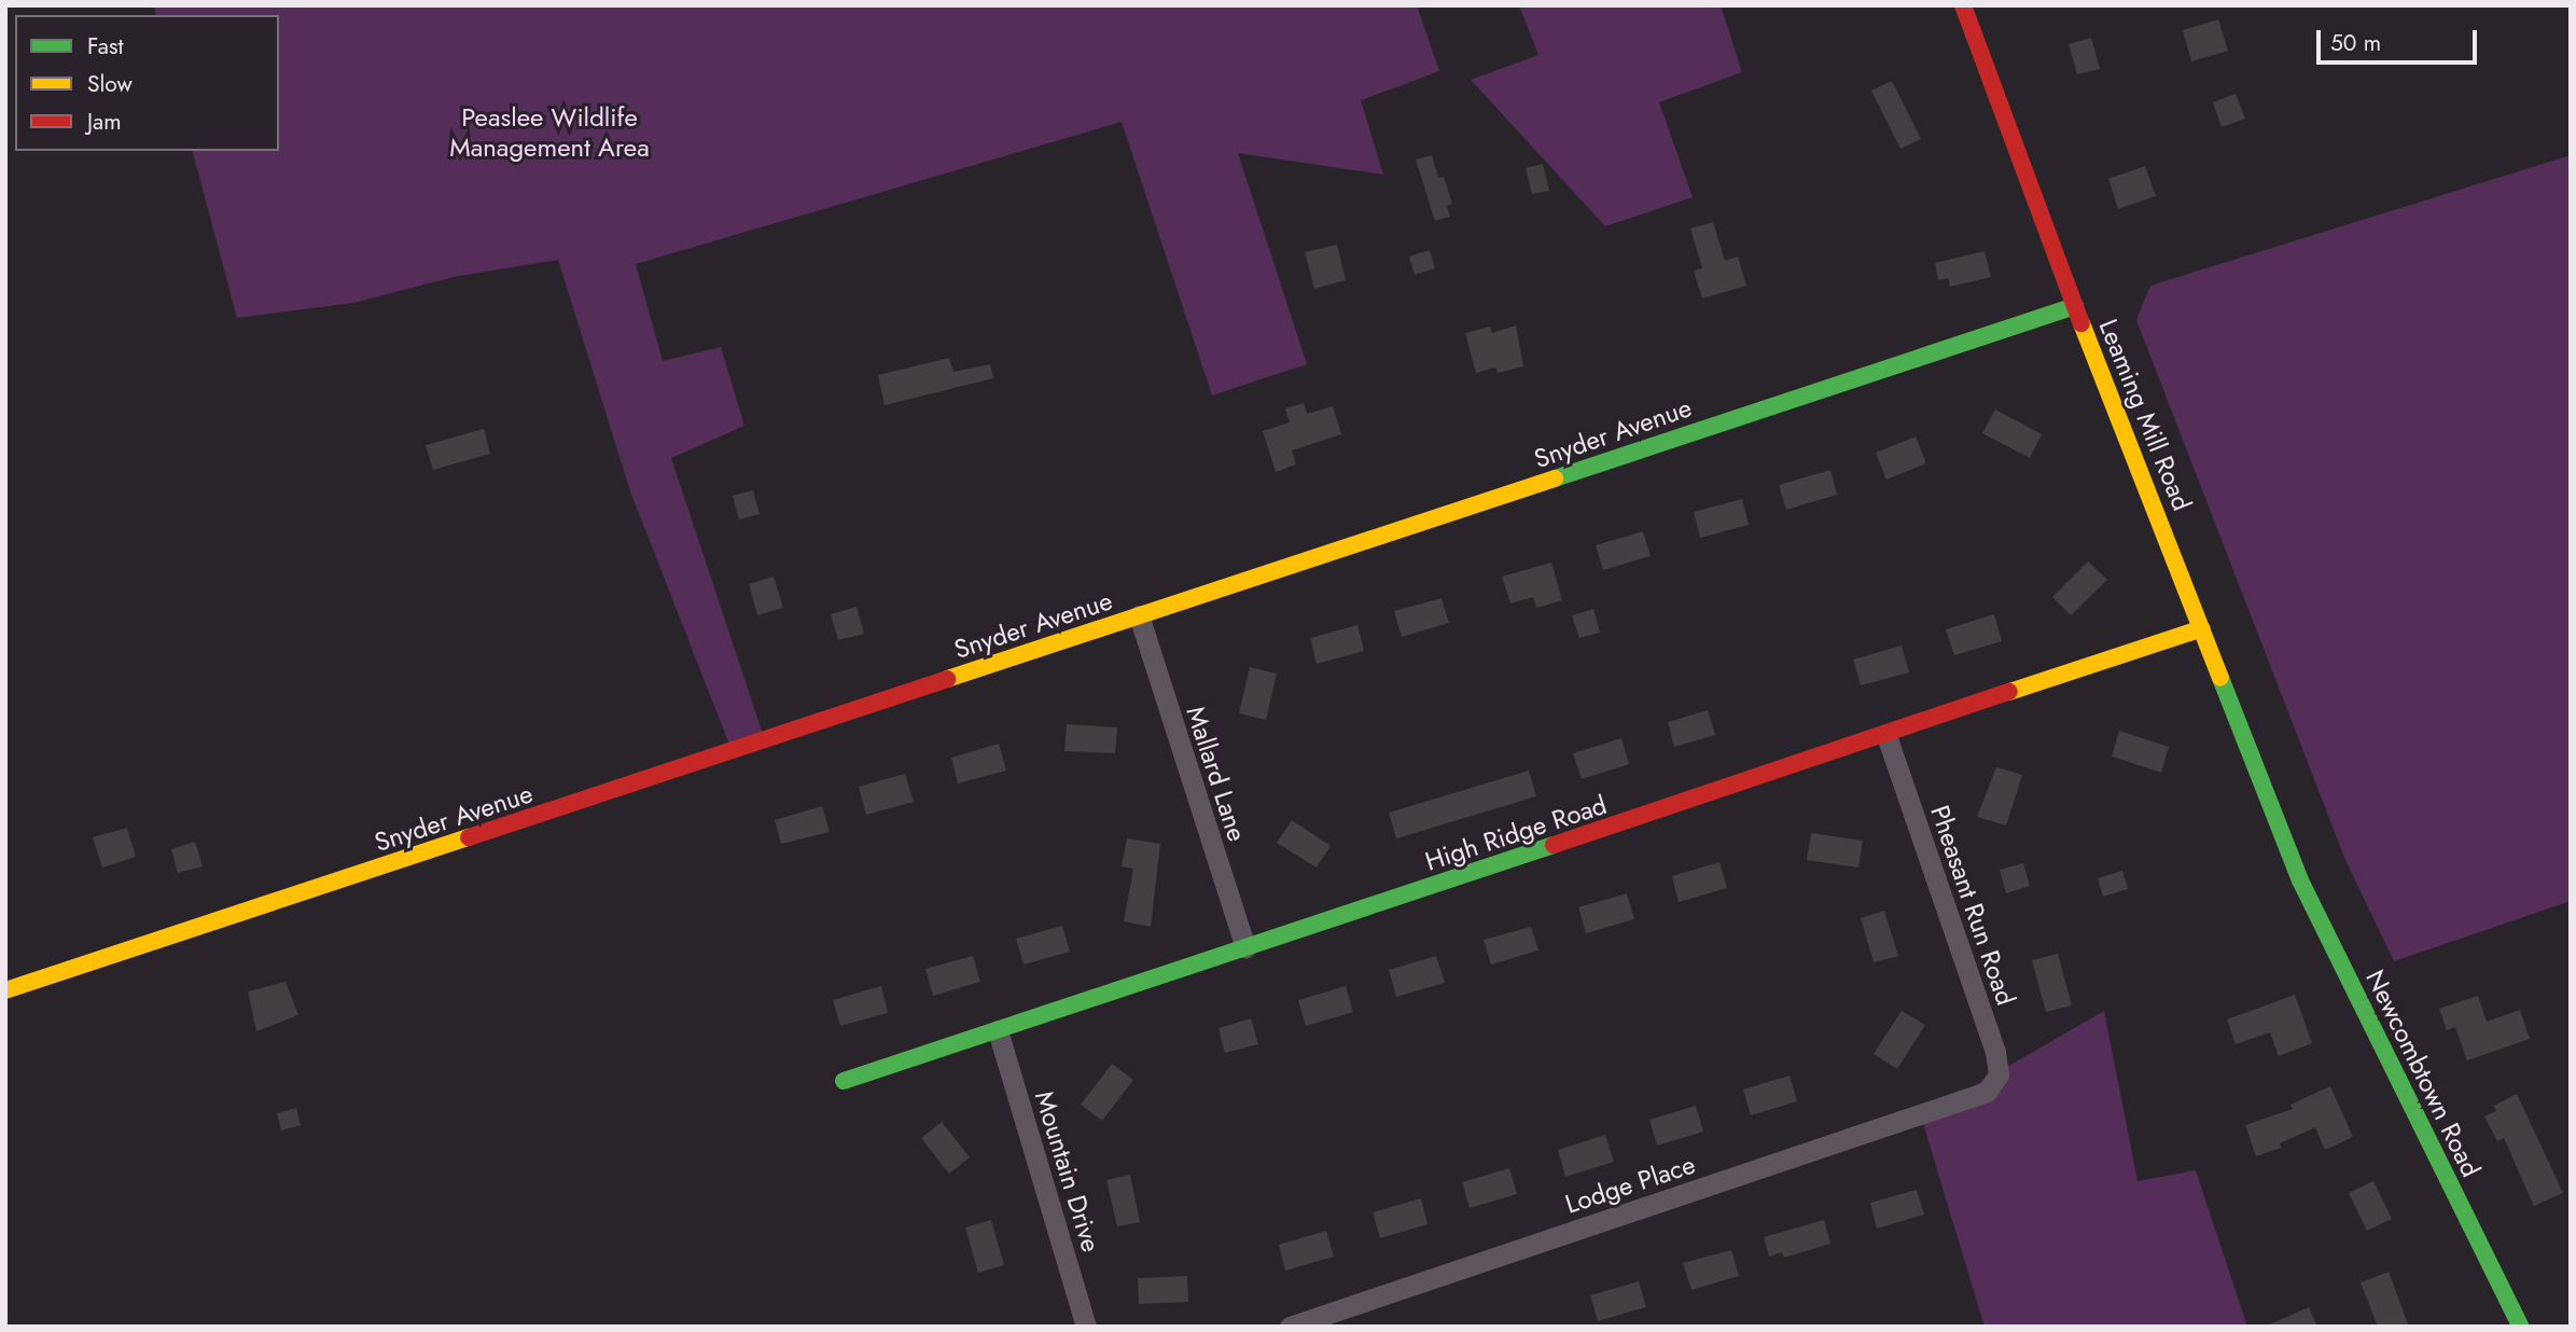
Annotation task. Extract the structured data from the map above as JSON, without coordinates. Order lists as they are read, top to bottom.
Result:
{
  "streets": {
    "street": [
      "Leaming Mill Road",
      "Snyder Avenue",
      "Mallard Lane",
      "High Ridge Road",
      "Pheasant Run Road",
      "Newcombtown Road",
      "Mountain Drive",
      "Lodge Place"
    ]
  },
  "crossings": [
    ["Leaming Mill Road", "Snyder Avenue"],
    ["Leaming Mill Road", "High Ridge Road"],
    ["Leaming Mill Road", "Newcombtown Road"],
    ["Snyder Avenue", "Mallard Lane"],
    ["Mallard Lane", "High Ridge Road"],
    ["High Ridge Road", "Pheasant Run Road"],
    ["High Ridge Road", "Mountain Drive"],
    ["Pheasant Run Road", "Lodge Place"]
  ],
  "parks": ["Peaslee Wildlife Management Area"],
  "legend": ["Fast", "Slow", "Jam"],
  "scale_bar": "50 m"
}
